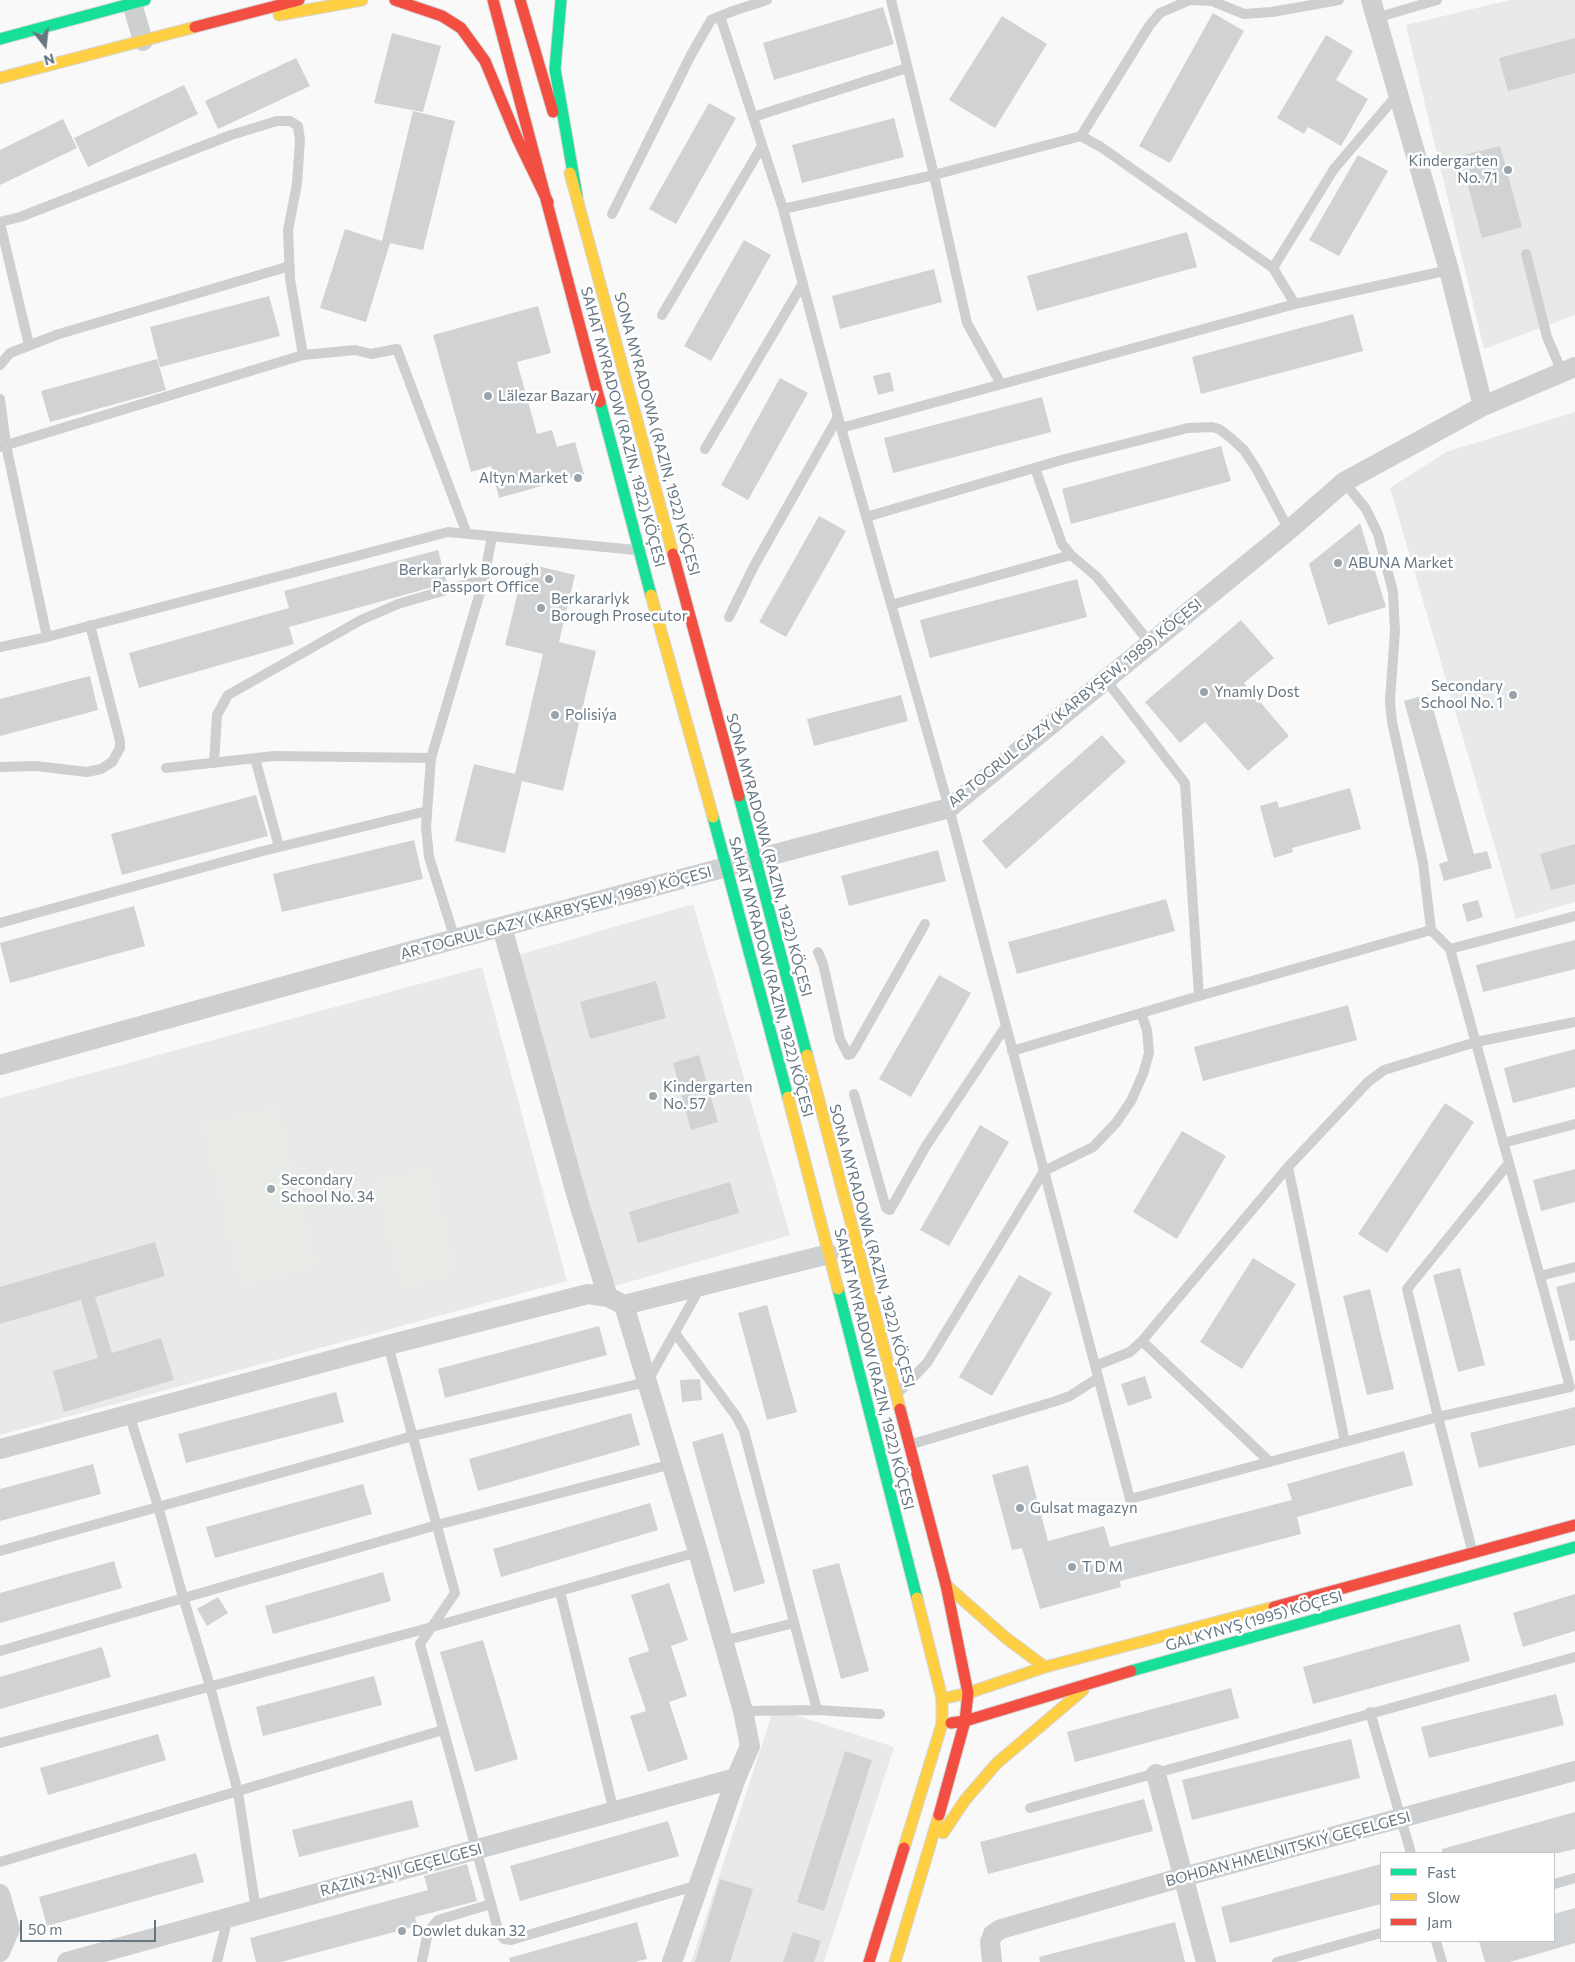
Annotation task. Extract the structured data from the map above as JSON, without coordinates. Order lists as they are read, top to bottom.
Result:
{
  "streets": {
    "main road": ["SAHAT MYRADOW (RAZIN, 1922) KÖÇESI", "SONA MYRADOWA (RAZIN, 1922) KÖÇESI", "GALKYNYŞ (1995) KÖÇESI"],
    "street": ["AR TOGRUL GAZY (KARBYŞEW, 1989) KÖÇESI", "BOHDAN HMELNITSKIÝ GEÇELGESI", "RAZIN 2-NJI GEÇELGESI"]
  },
  "crossings": [
    ["SAHAT MYRADOW (RAZIN, 1922) KÖÇESI", "AR TOGRUL GAZY (KARBYŞEW, 1989) KÖÇESI"],
    ["SAHAT MYRADOW (RAZIN, 1922) KÖÇESI", "GALKYNYŞ (1995) KÖÇESI"],
    ["SONA MYRADOWA (RAZIN, 1922) KÖÇESI", "AR TOGRUL GAZY (KARBYŞEW, 1989) KÖÇESI"],
    ["SONA MYRADOWA (RAZIN, 1922) KÖÇESI", "GALKYNYŞ (1995) KÖÇESI"]
  ],
  "places": [
    "Kindergarten No. 71",
    "Lälezar Bazary",
    "Altyn Market",
    "ABUNA Market",
    "Berkararlyk Borough Passport Office",
    "Berkararlyk Borough Prosecutor",
    "Ynamly Dost",
    "Secondary School No. 1",
    "Polisiýa",
    "Kindergarten No. 57",
    "Secondary School No. 34",
    "Gulsat magazyn",
    "T D M",
    "Dowlet dukan 32"
  ],
  "legend": ["Fast", "Slow", "Jam"],
  "scale_bar": "50 m",
  "north": "bottom"
}
